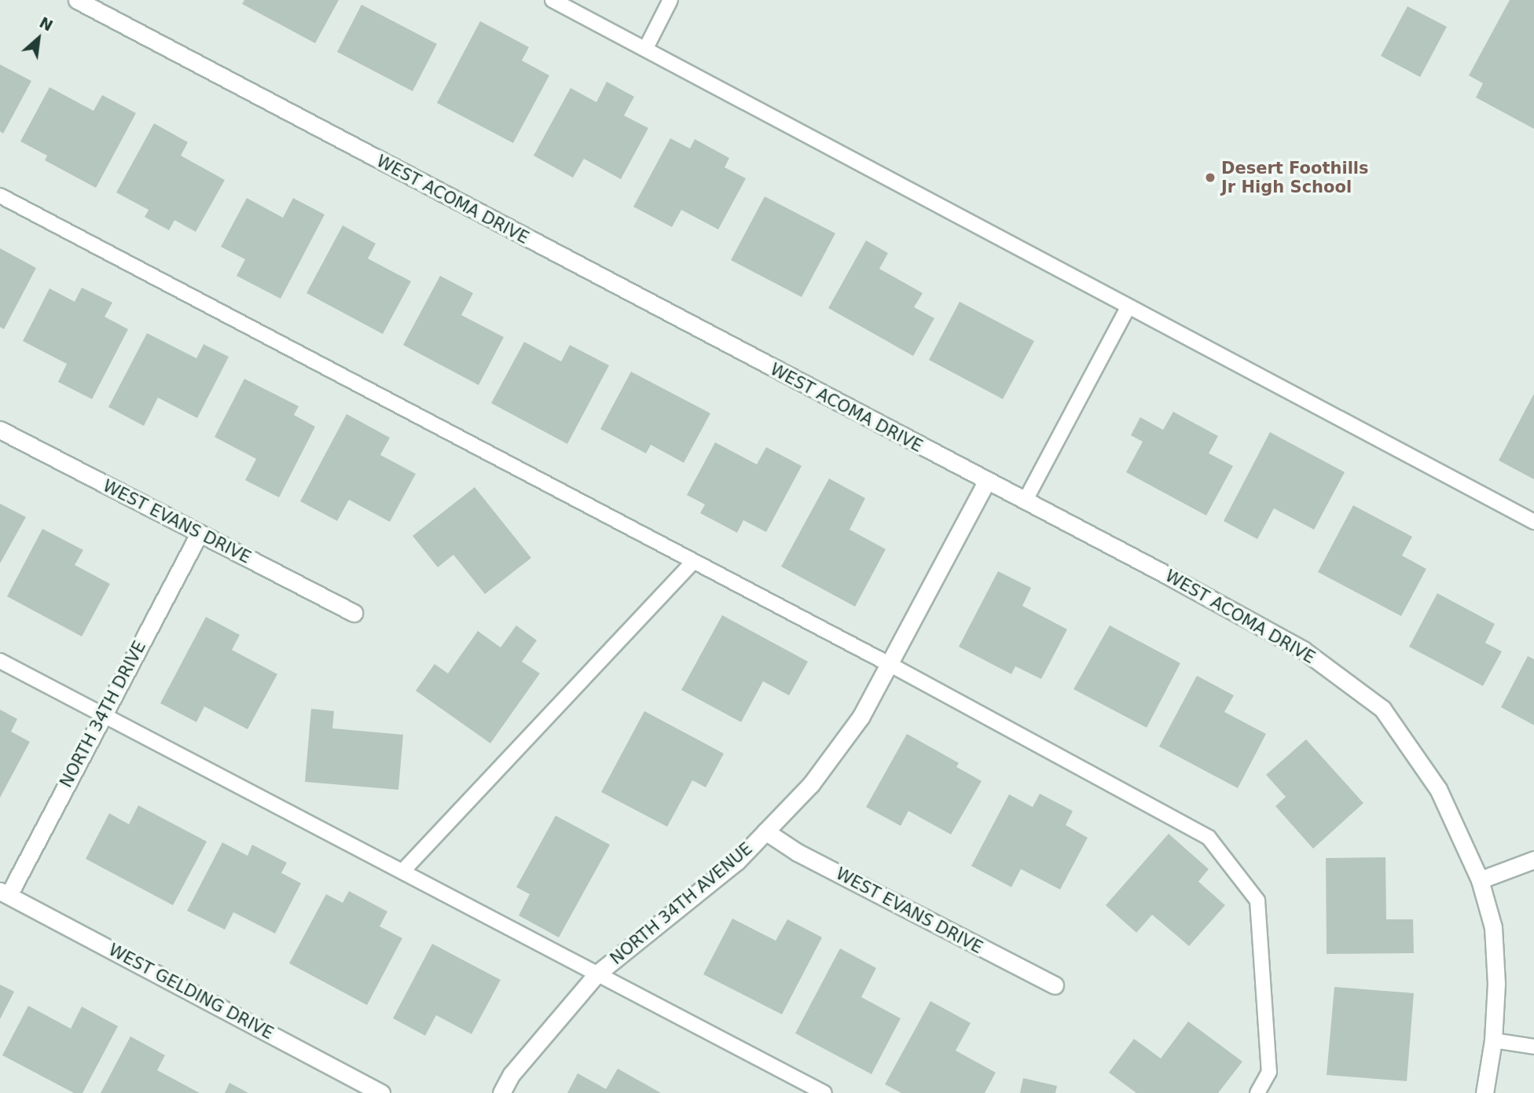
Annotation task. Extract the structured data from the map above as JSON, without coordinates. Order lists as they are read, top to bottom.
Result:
{
  "streets": {
    "street": [
      "WEST ACOMA DRIVE",
      "WEST EVANS DRIVE",
      "NORTH 34TH DRIVE",
      "NORTH 34TH AVENUE",
      "WEST GELDING DRIVE"
    ]
  },
  "crossings": [
    ["WEST ACOMA DRIVE", "NORTH 34TH AVENUE"],
    ["WEST EVANS DRIVE", "NORTH 34TH DRIVE"],
    ["WEST EVANS DRIVE", "NORTH 34TH AVENUE"],
    ["NORTH 34TH DRIVE", "WEST GELDING DRIVE"]
  ],
  "places": ["Desert Foothills Jr High School"],
  "north": "top right"
}
